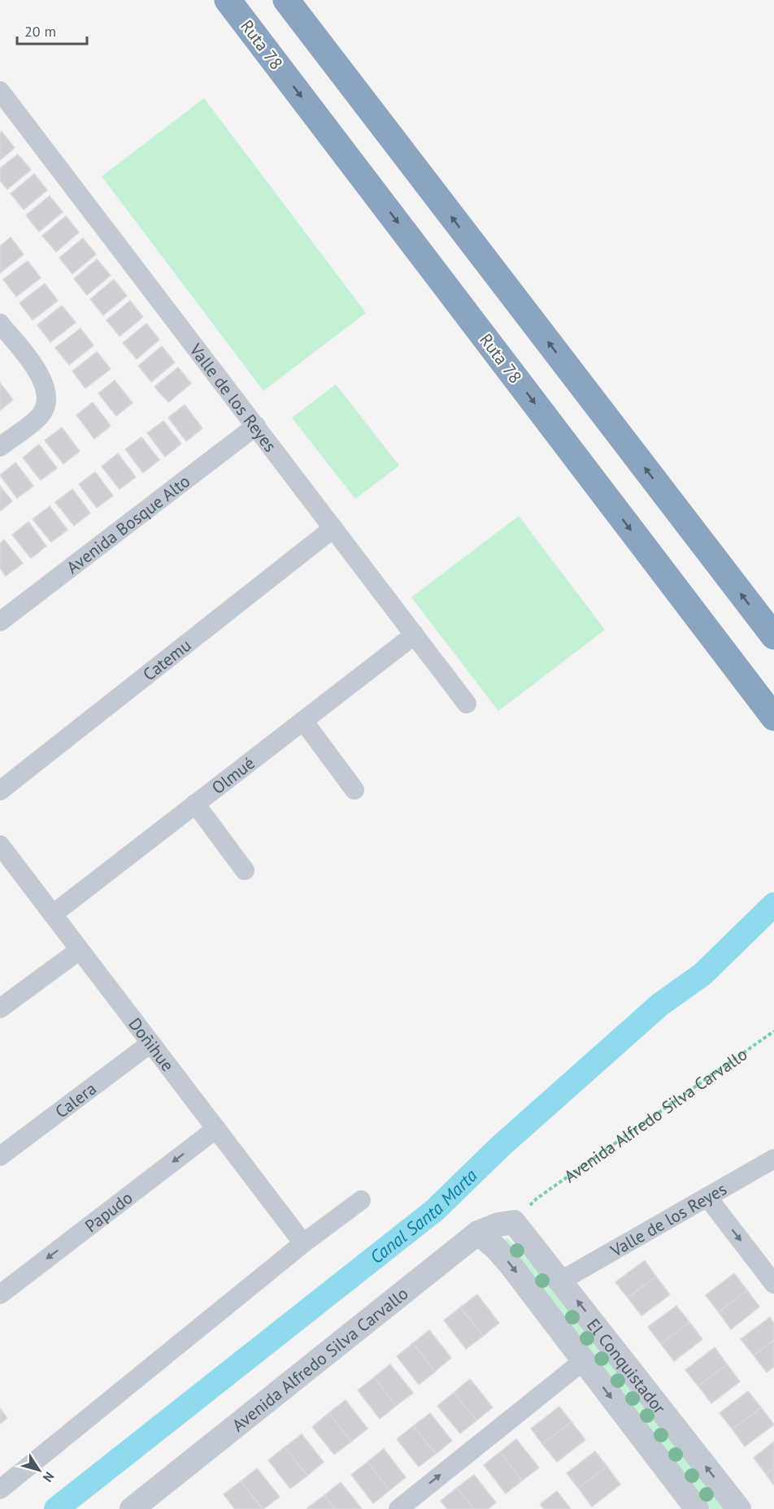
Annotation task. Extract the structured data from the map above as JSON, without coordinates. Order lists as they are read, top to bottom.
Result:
{
  "streets": {
    "highway": ["Ruta 78"],
    "street": [
      "Valle de los Reyes",
      "Avenida Bosque Alto",
      "Catemu",
      "Olmué",
      "Doñihue",
      "Calera",
      "Avenida Alfredo Silva Carvallo",
      "Papudo",
      "El Conquistador"
    ]
  },
  "crossings": [
    ["Valle de los Reyes", "Avenida Bosque Alto"],
    ["Valle de los Reyes", "Catemu"],
    ["Valle de los Reyes", "Olmué"],
    ["Valle de los Reyes", "El Conquistador"],
    ["Olmué", "Doñihue"],
    ["Doñihue", "Calera"],
    ["Doñihue", "Papudo"],
    ["Avenida Alfredo Silva Carvallo", "El Conquistador"]
  ],
  "water": ["Canal Santa Marta"],
  "scale_bar": "20 m",
  "north": "bottom right"
}
